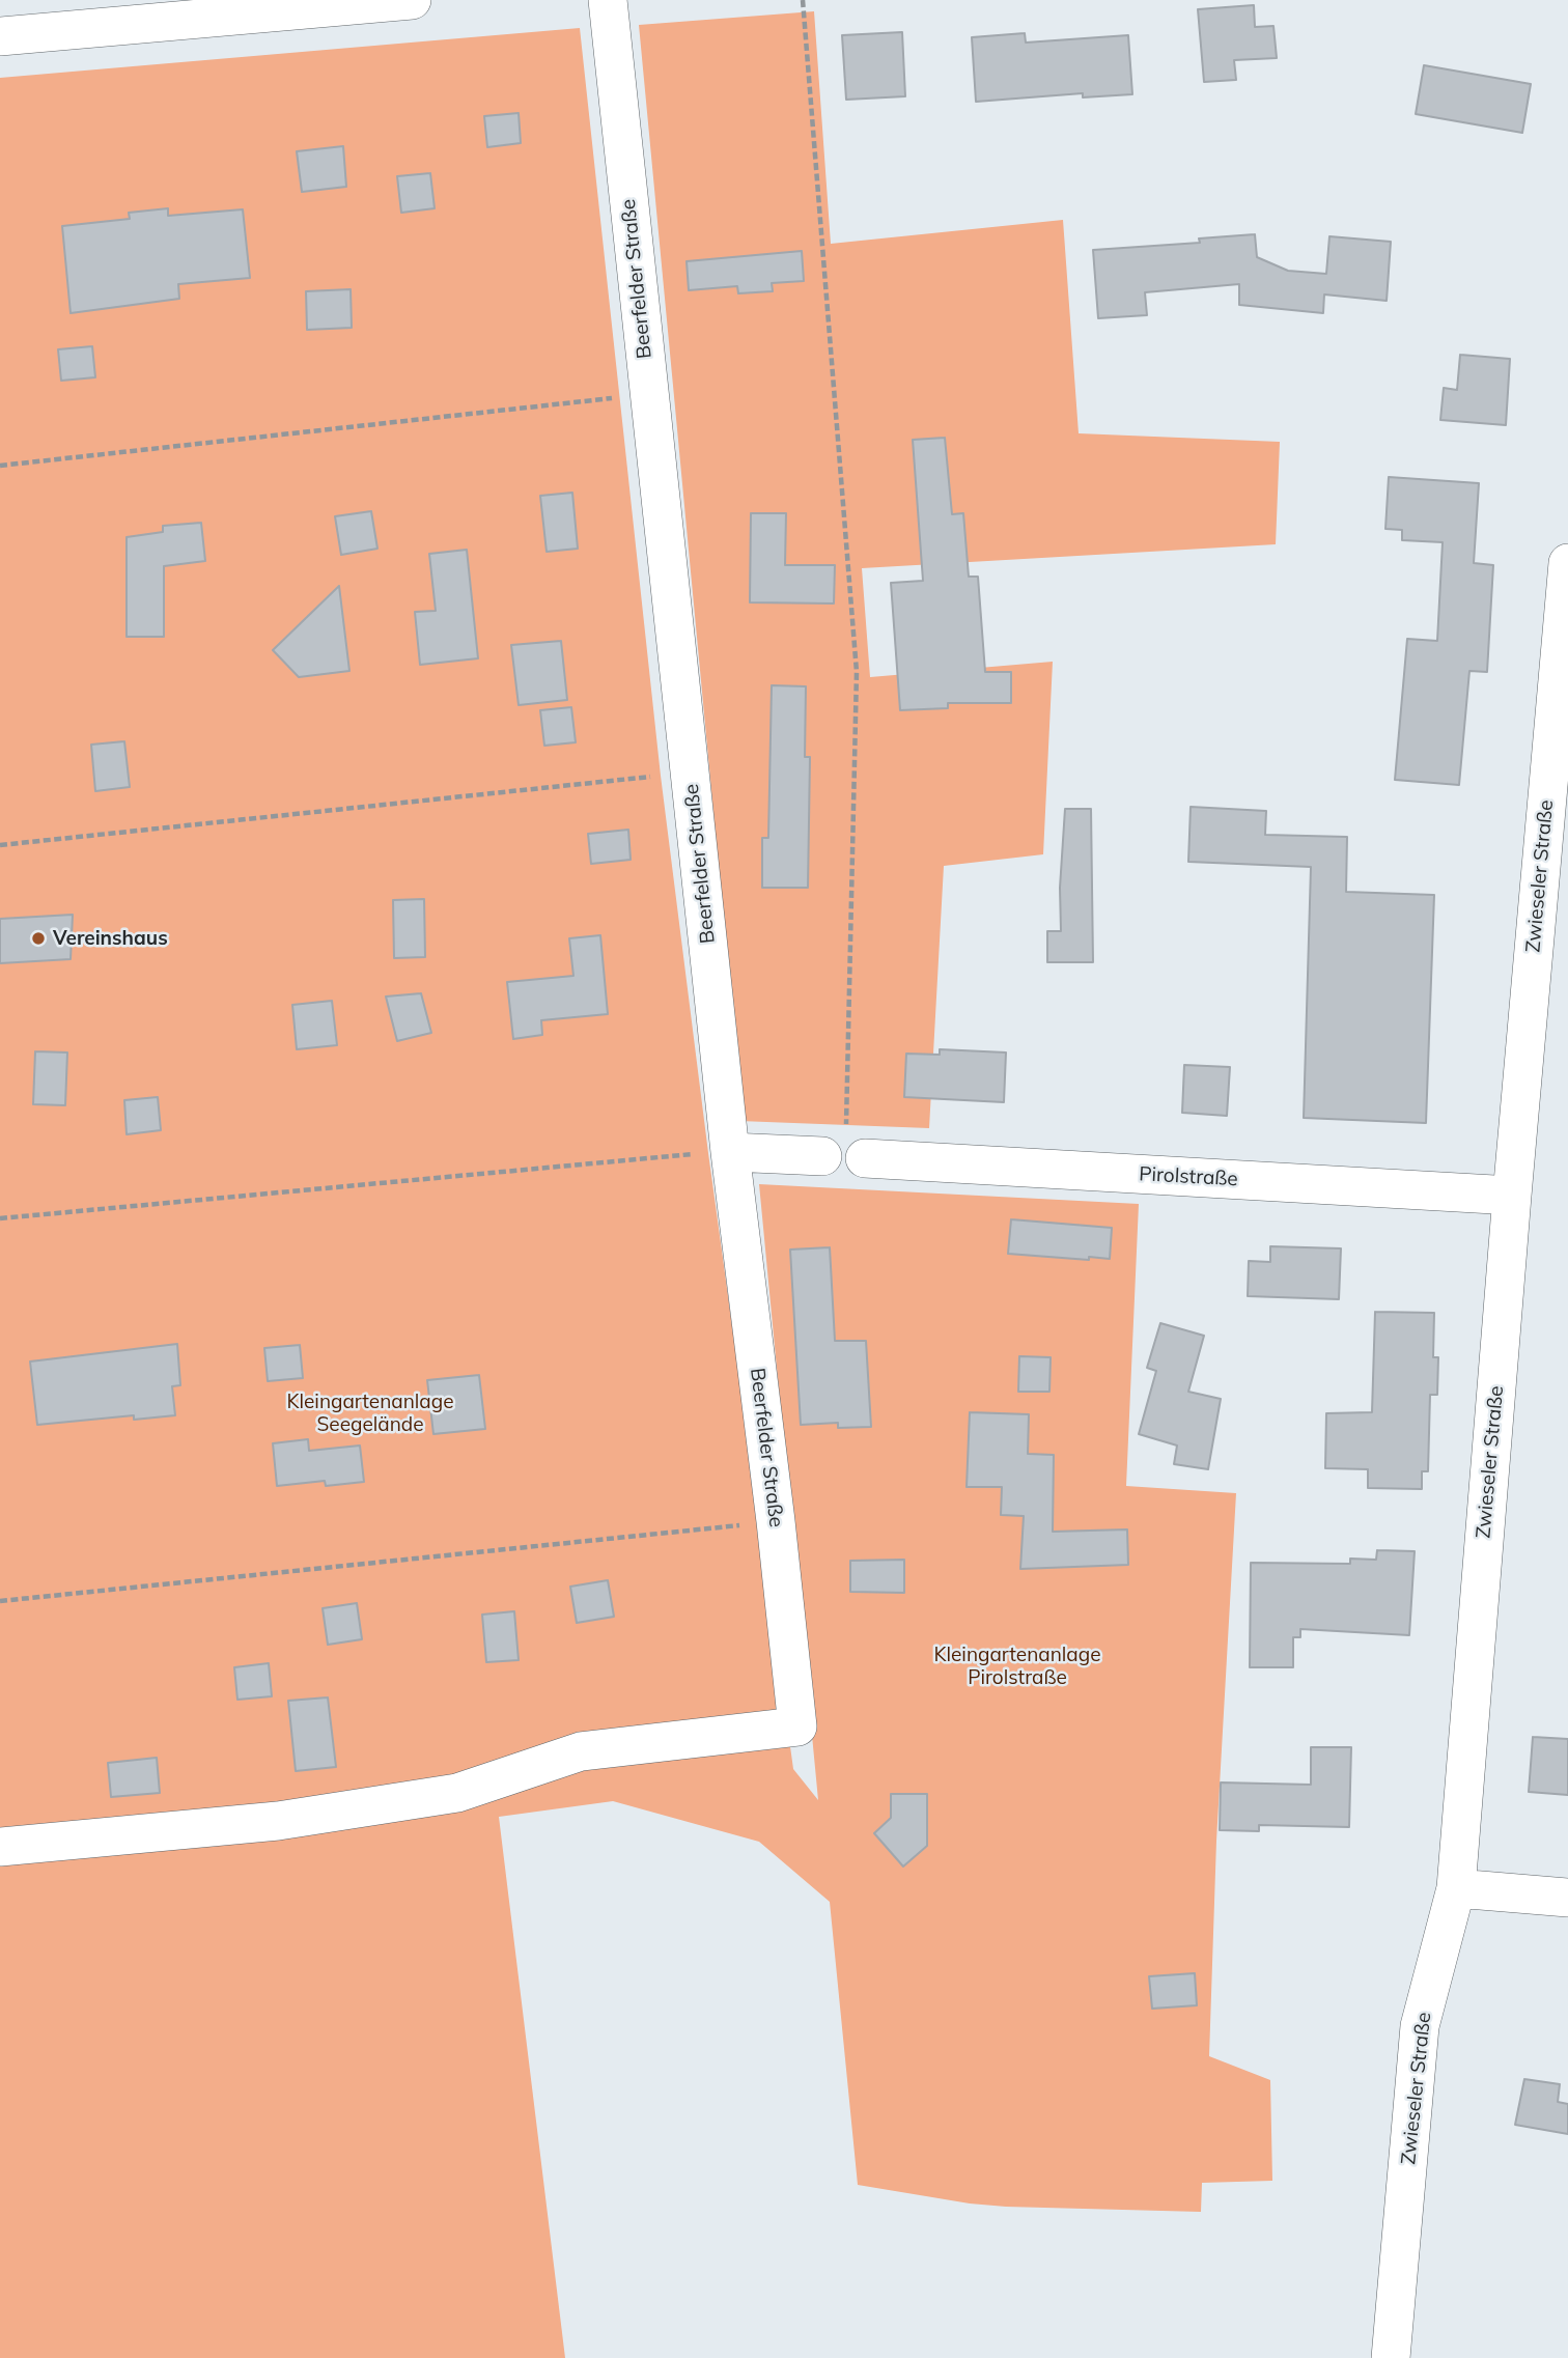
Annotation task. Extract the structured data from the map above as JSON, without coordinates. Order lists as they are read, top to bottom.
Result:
{
  "streets": {
    "street": ["Beerfelder Straße", "Zwieseler Straße", "Pirolstraße"]
  },
  "crossings": [
    ["Beerfelder Straße", "Pirolstraße"],
    ["Zwieseler Straße", "Pirolstraße"]
  ],
  "parks": ["Kleingartenanlage Seegelände", "Kleingartenanlage Pirolstraße"],
  "places": ["Vereinshaus"]
}
